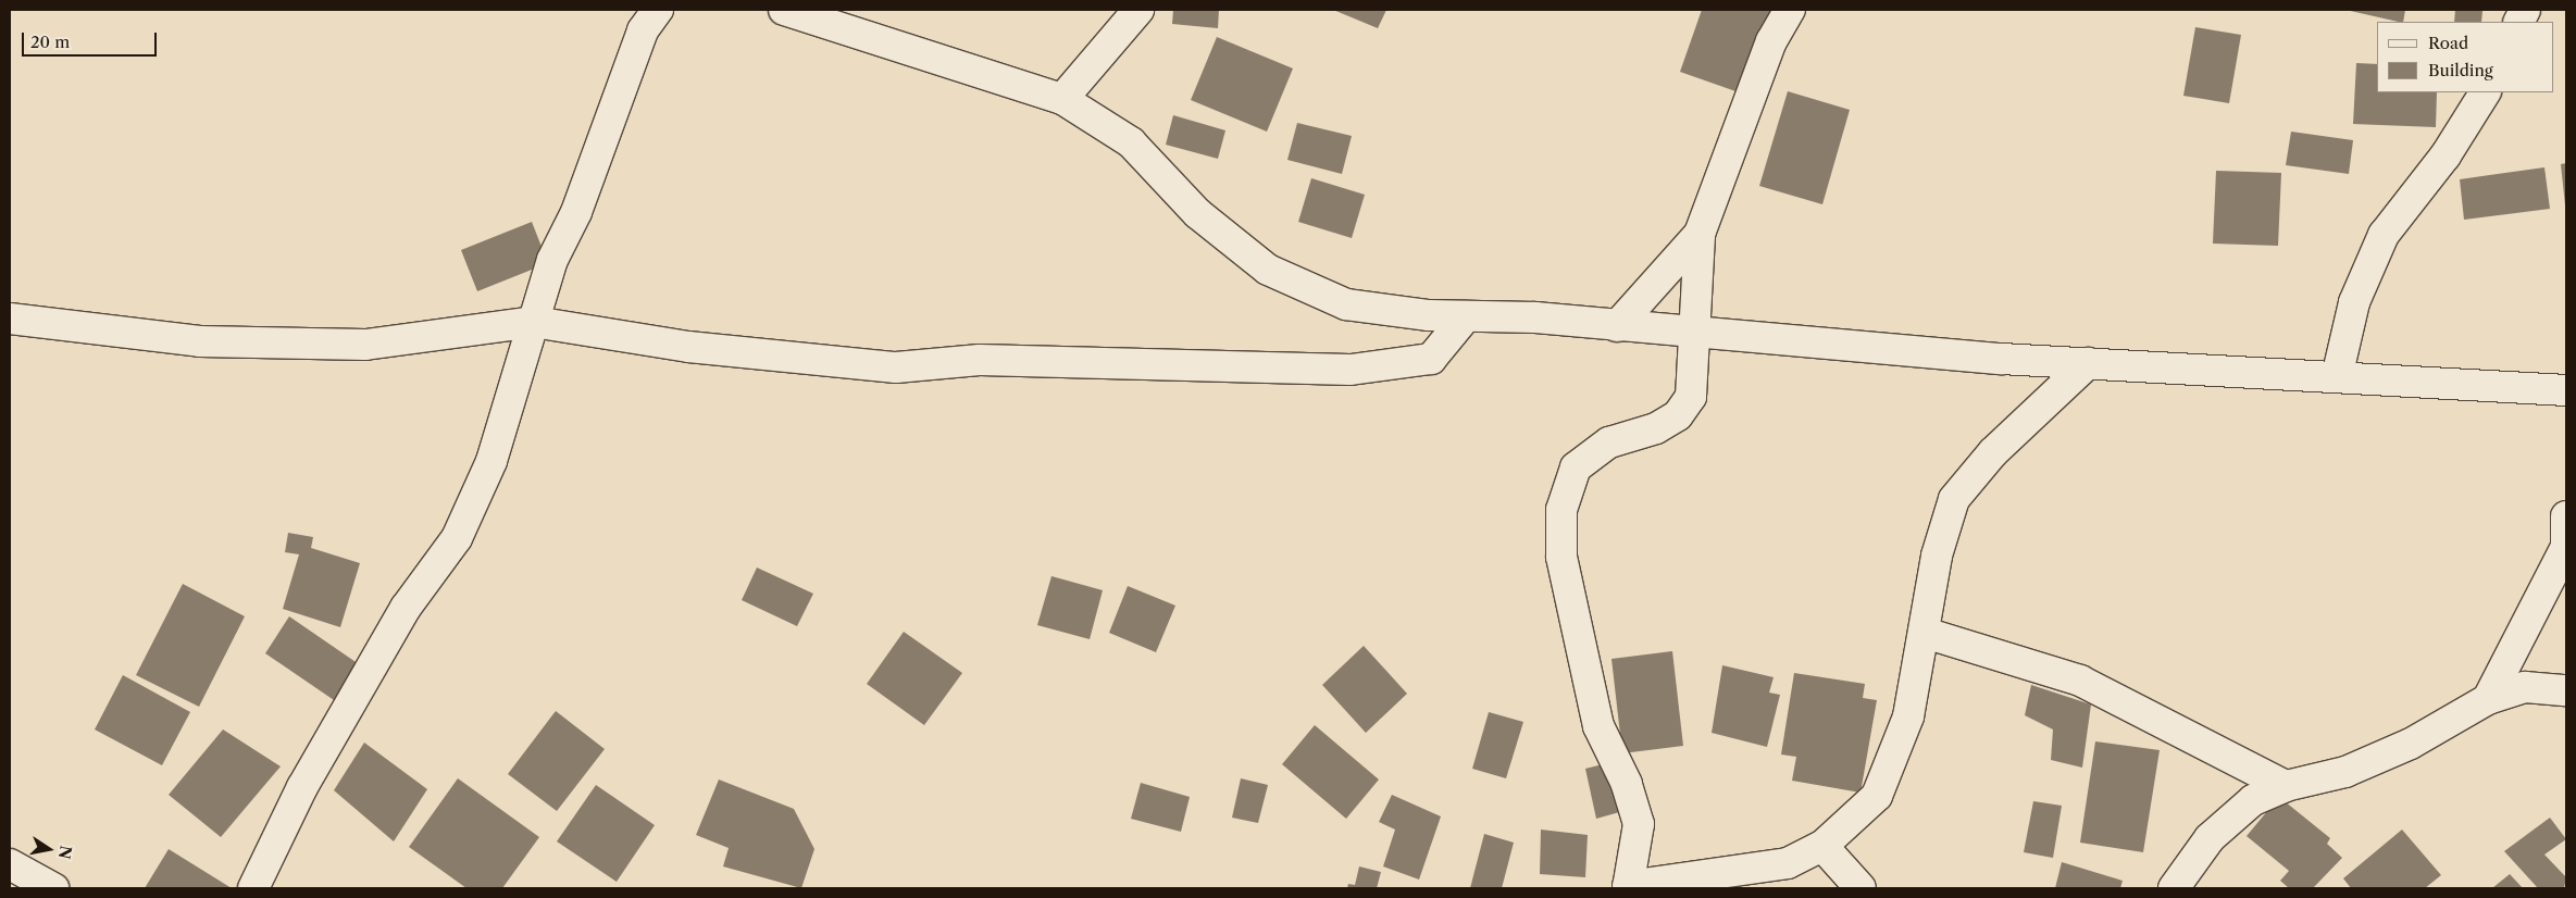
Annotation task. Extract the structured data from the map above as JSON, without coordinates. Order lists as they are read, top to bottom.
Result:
{
  "legend": ["Road", "Building"],
  "scale_bar": "20 m",
  "north": "right"
}
